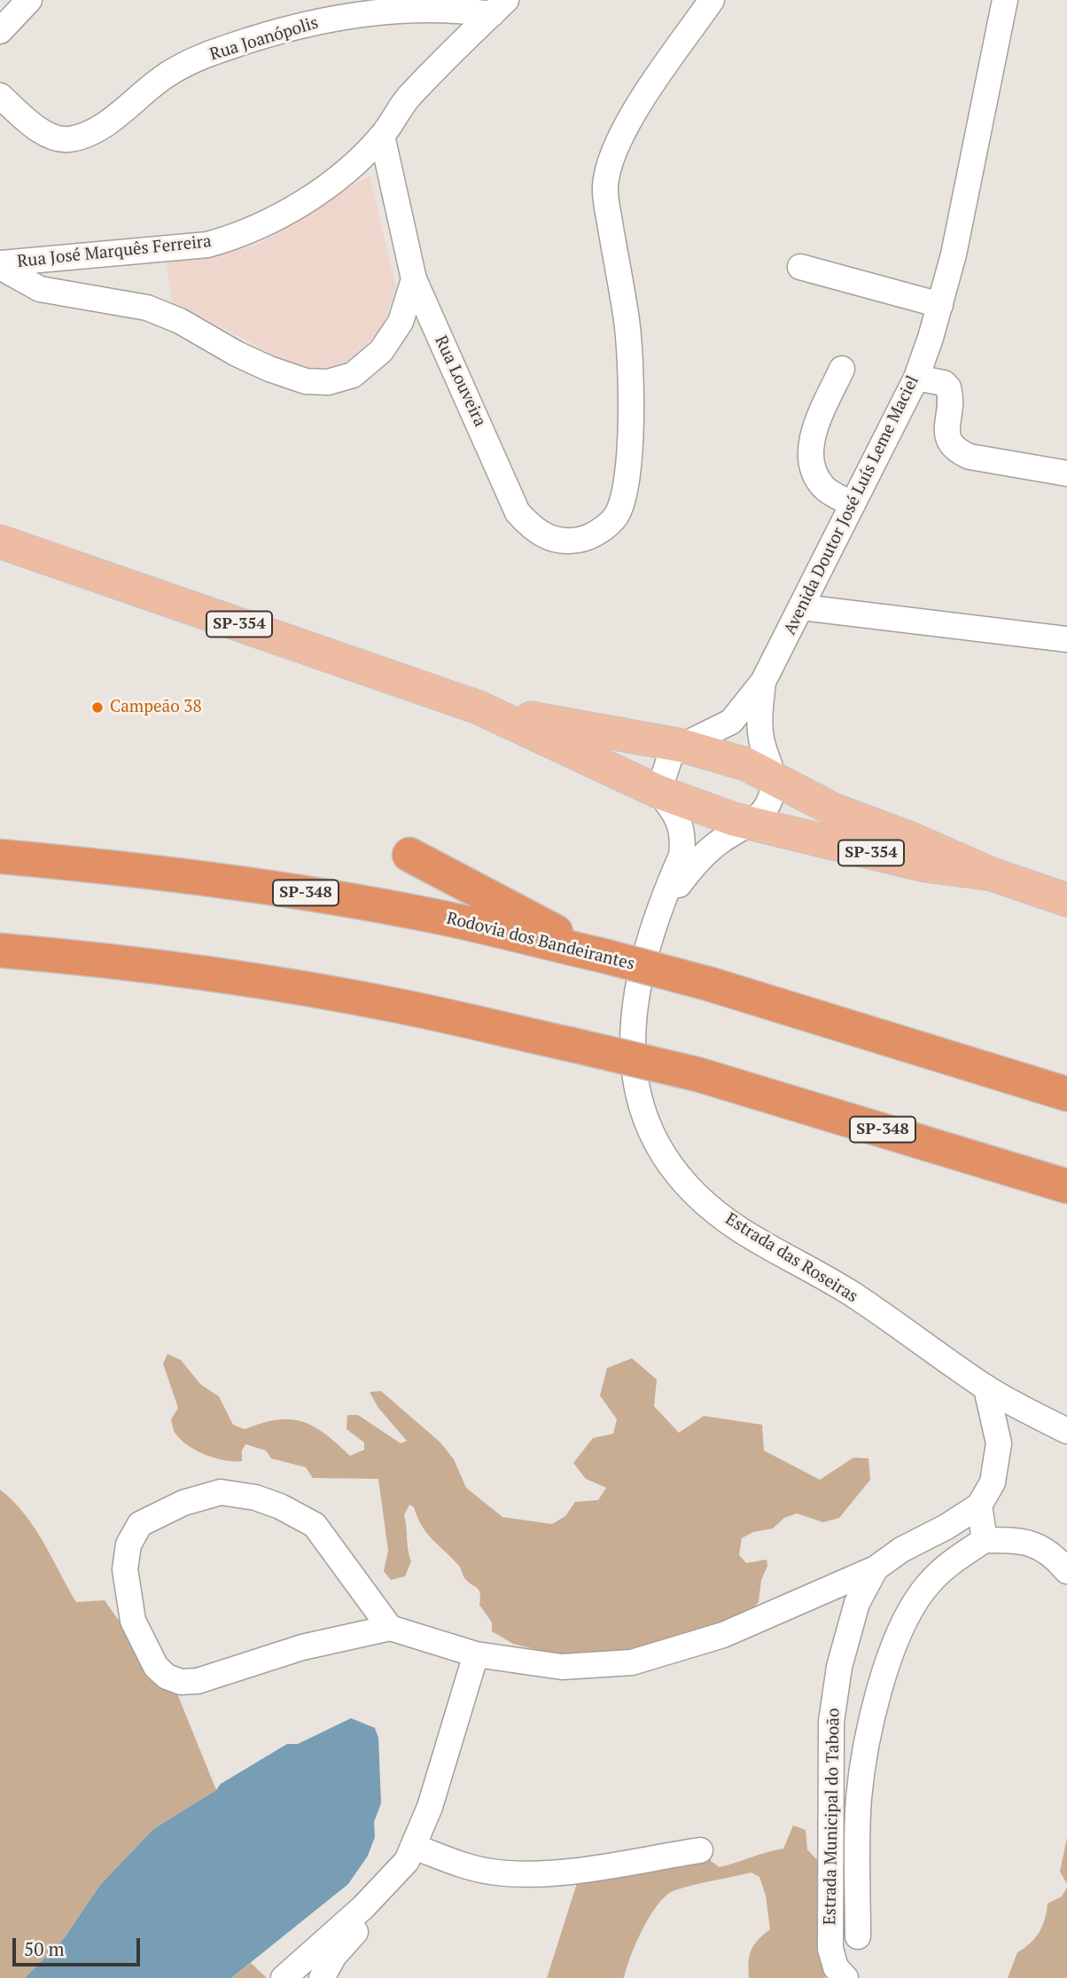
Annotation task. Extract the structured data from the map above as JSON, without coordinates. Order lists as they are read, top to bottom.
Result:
{
  "streets": {
    "highway": ["SP-348", "Rodovia dos Bandeirantes"],
    "main road": ["SP-354"],
    "street": [
      "Rua Joanópolis",
      "Rua José Marquês Ferreira",
      "Rua Louveira",
      "Avenida Doutor José Luís Leme Maciel",
      "Estrada das Roseiras",
      "Estrada Municipal do Taboão"
    ]
  },
  "crossings": [
    ["Rua Joanópolis", "Rua José Marquês Ferreira"],
    ["Rua José Marquês Ferreira", "Rua Louveira"],
    ["Avenida Doutor José Luís Leme Maciel", "SP-354"],
    ["SP-354", "Estrada das Roseiras"],
    ["Estrada das Roseiras", "Estrada Municipal do Taboão"]
  ],
  "places": ["Campeão 38"],
  "scale_bar": "50 m"
}
